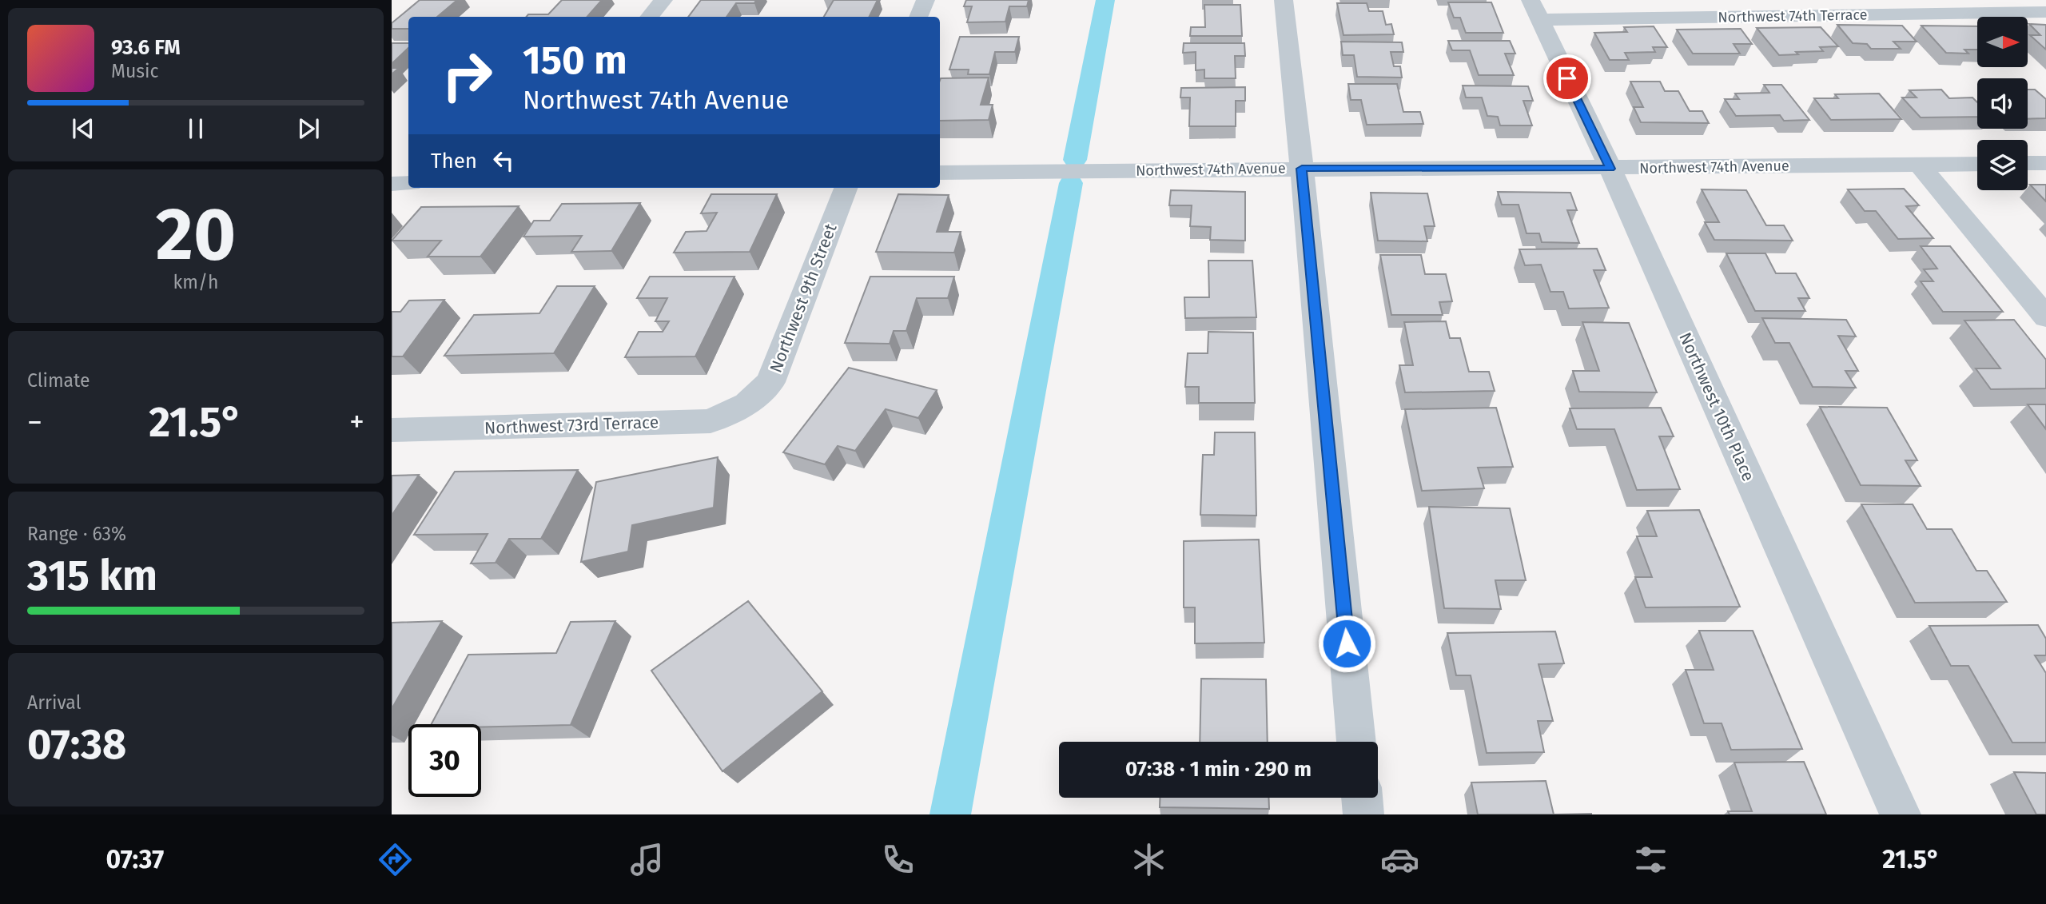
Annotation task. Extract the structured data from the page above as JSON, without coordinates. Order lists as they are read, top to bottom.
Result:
{
  "streets": {
    "street": [
      "Northwest 74th Terrace",
      "Northwest 74th Avenue",
      "Northwest 9th Street",
      "Northwest 10th Place",
      "Northwest 73rd Terrace"
    ]
  },
  "crossings": [
    ["Northwest 74th Terrace", "Northwest 10th Place"],
    ["Northwest 74th Avenue", "Northwest 10th Place"],
    ["Northwest 9th Street", "Northwest 73rd Terrace"]
  ],
  "north": "right",
  "page": {
    "turn": ["150 m", "Northwest 74th Avenue"],
    "song": ["93.6 FM", "Music"],
    "then": "Then",
    "tile": [
      ["20", "km/h"],
      "Climate",
      ["Range · 63%", "315 km"],
      ["Arrival", "07:38"]
    ],
    "heat": ["−", "21.5°", "+"],
    "limit": "30",
    "trip": "07:38 · 1 min · 290 m",
    "tabs": ["07:37", "21.5°"]
  }
}
